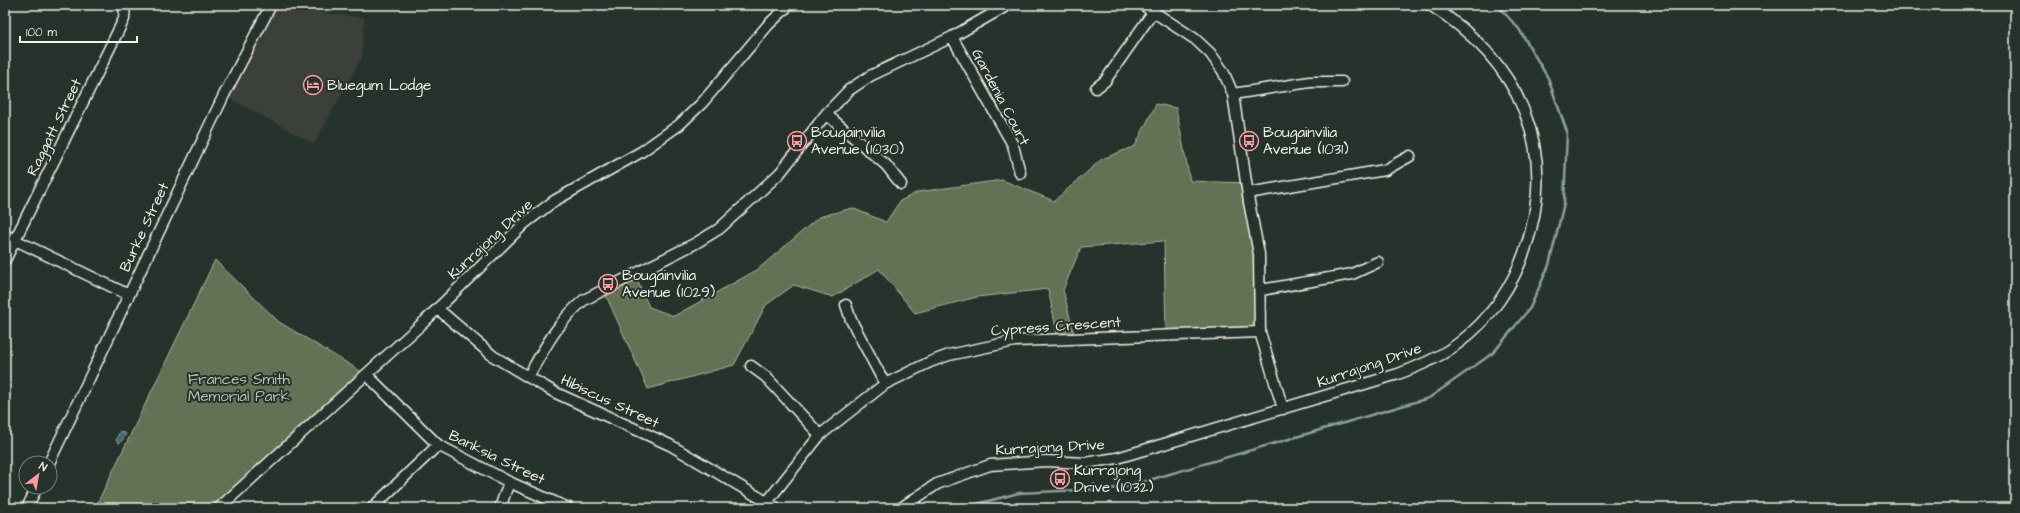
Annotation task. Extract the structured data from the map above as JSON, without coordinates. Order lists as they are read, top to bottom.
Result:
{
  "streets": {
    "street": [
      "Gardenia Court",
      "Raggatt Street",
      "Burke Street",
      "Kurrajong Drive",
      "Cypress Crescent",
      "Hibiscus Street",
      "Banksia Street"
    ]
  },
  "crossings": [
    ["Kurrajong Drive", "Hibiscus Street"],
    ["Kurrajong Drive", "Banksia Street"],
    ["Cypress Crescent", "Hibiscus Street"]
  ],
  "parks": ["Frances Smith Memorial Park"],
  "places": {
    "hotel": ["Bluegum Lodge"],
    "bus stop": [
      "Bougainvilia Avenue (1030)",
      "Bougainvilia Avenue (1031)",
      "Bougainvilia Avenue (1029)",
      "Kurrajong Drive (1032)"
    ]
  },
  "scale_bar": "100 m",
  "north": "top right"
}
